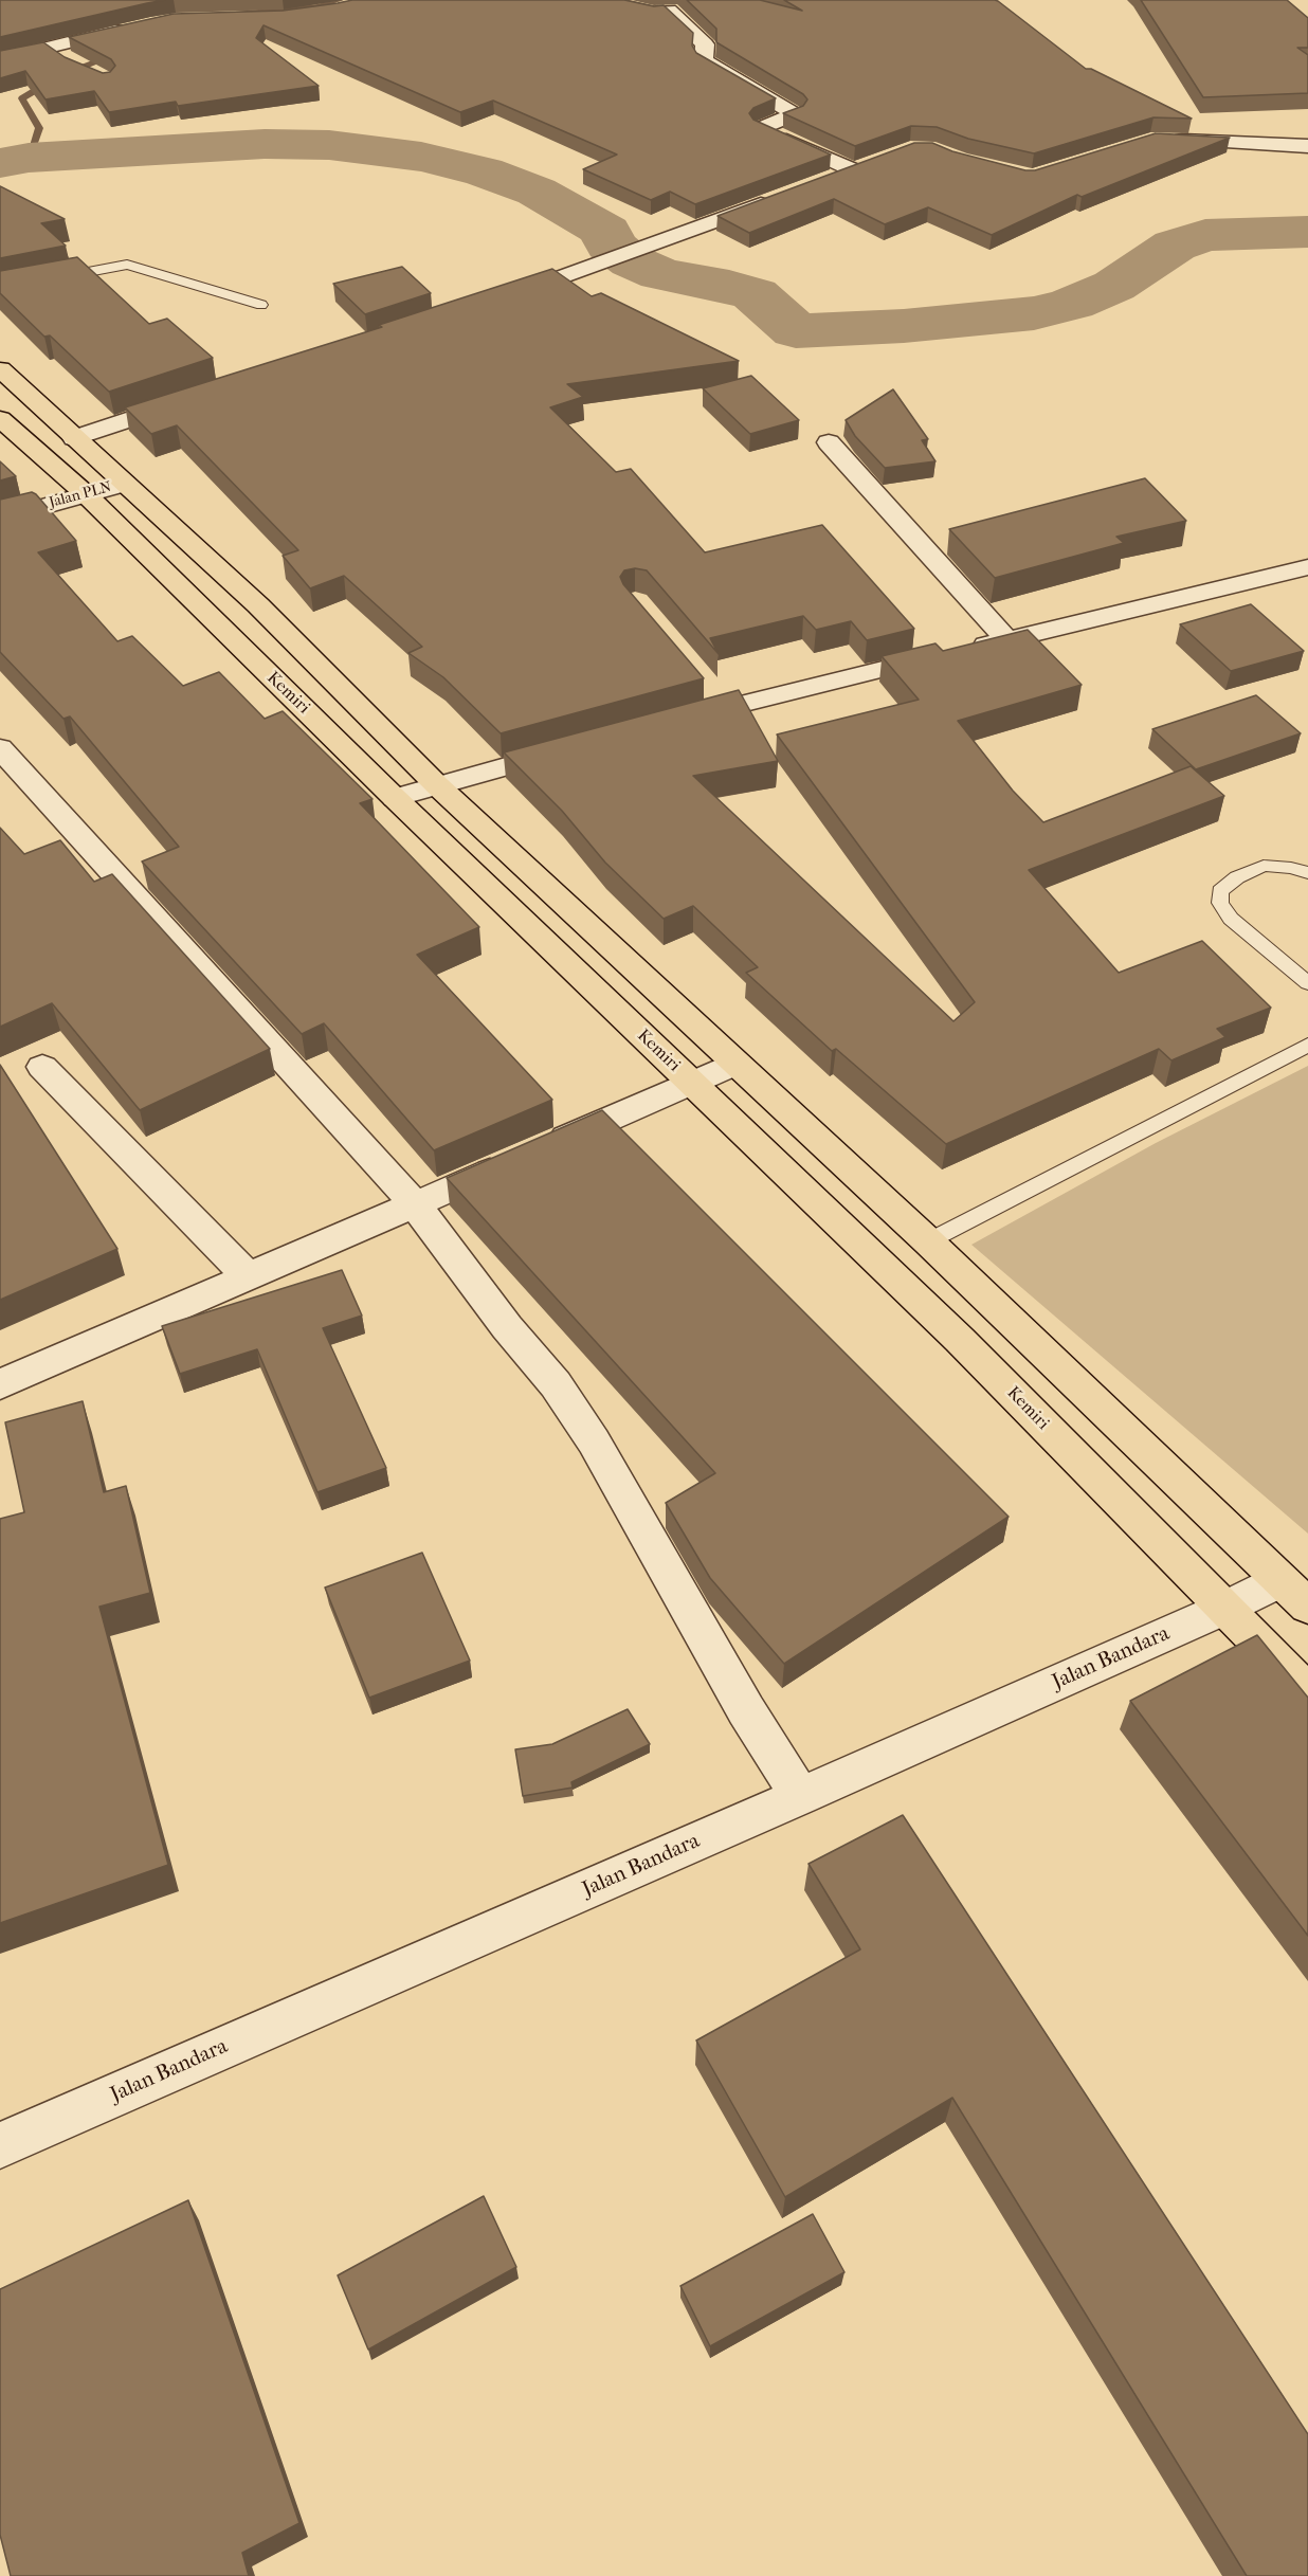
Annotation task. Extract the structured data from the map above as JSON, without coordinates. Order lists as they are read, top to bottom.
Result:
{
  "streets": {
    "highway": ["Kemiri"],
    "street": ["Jalan PLN", "Jalan Bandara"]
  },
  "crossings": [
    ["Jalan PLN", "Kemiri"],
    ["Kemiri", "Jalan Bandara"]
  ]
}
